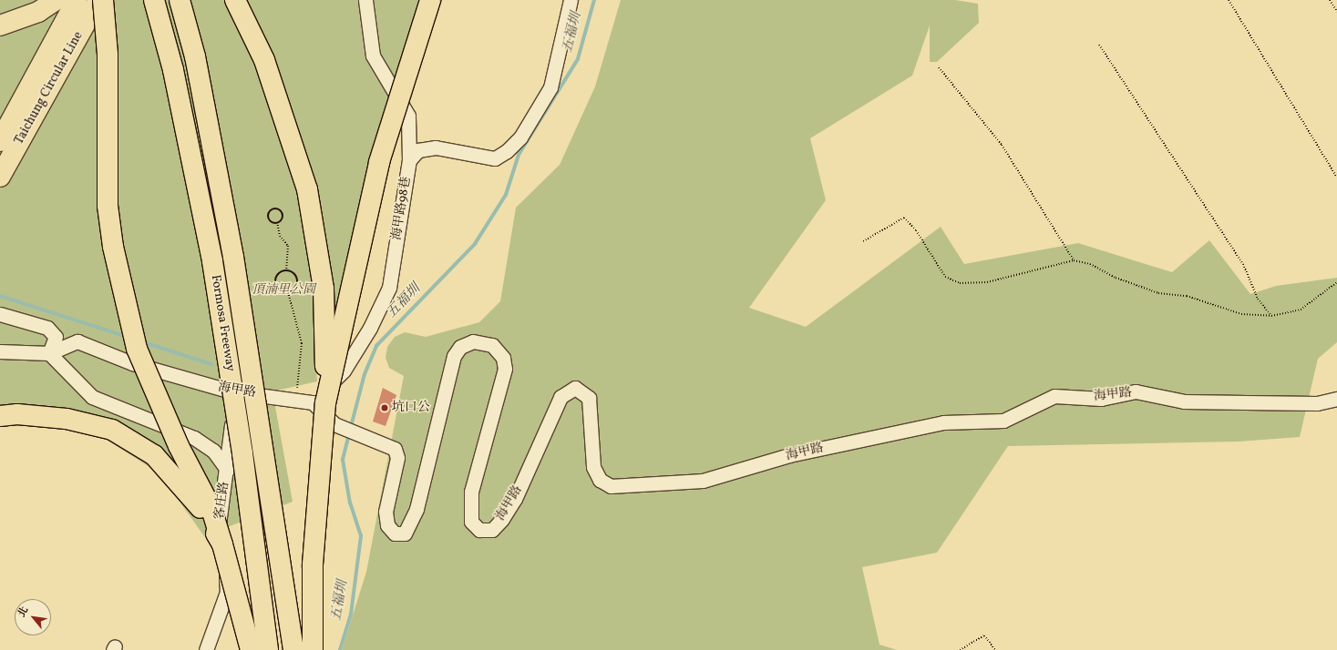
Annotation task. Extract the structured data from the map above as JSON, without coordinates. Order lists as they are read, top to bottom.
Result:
{
  "streets": {
    "highway": ["Taichung Circular Line", "Formosa Freeway"],
    "street": ["海甲路98巷", "海甲路", "客庄路"]
  },
  "crossings": [
    ["海甲路98巷", "海甲路"],
    ["海甲路", "客庄路"]
  ],
  "water": ["五福圳"],
  "parks": ["頂湳里公園"],
  "places": ["坑口公"],
  "north": "top left"
}
